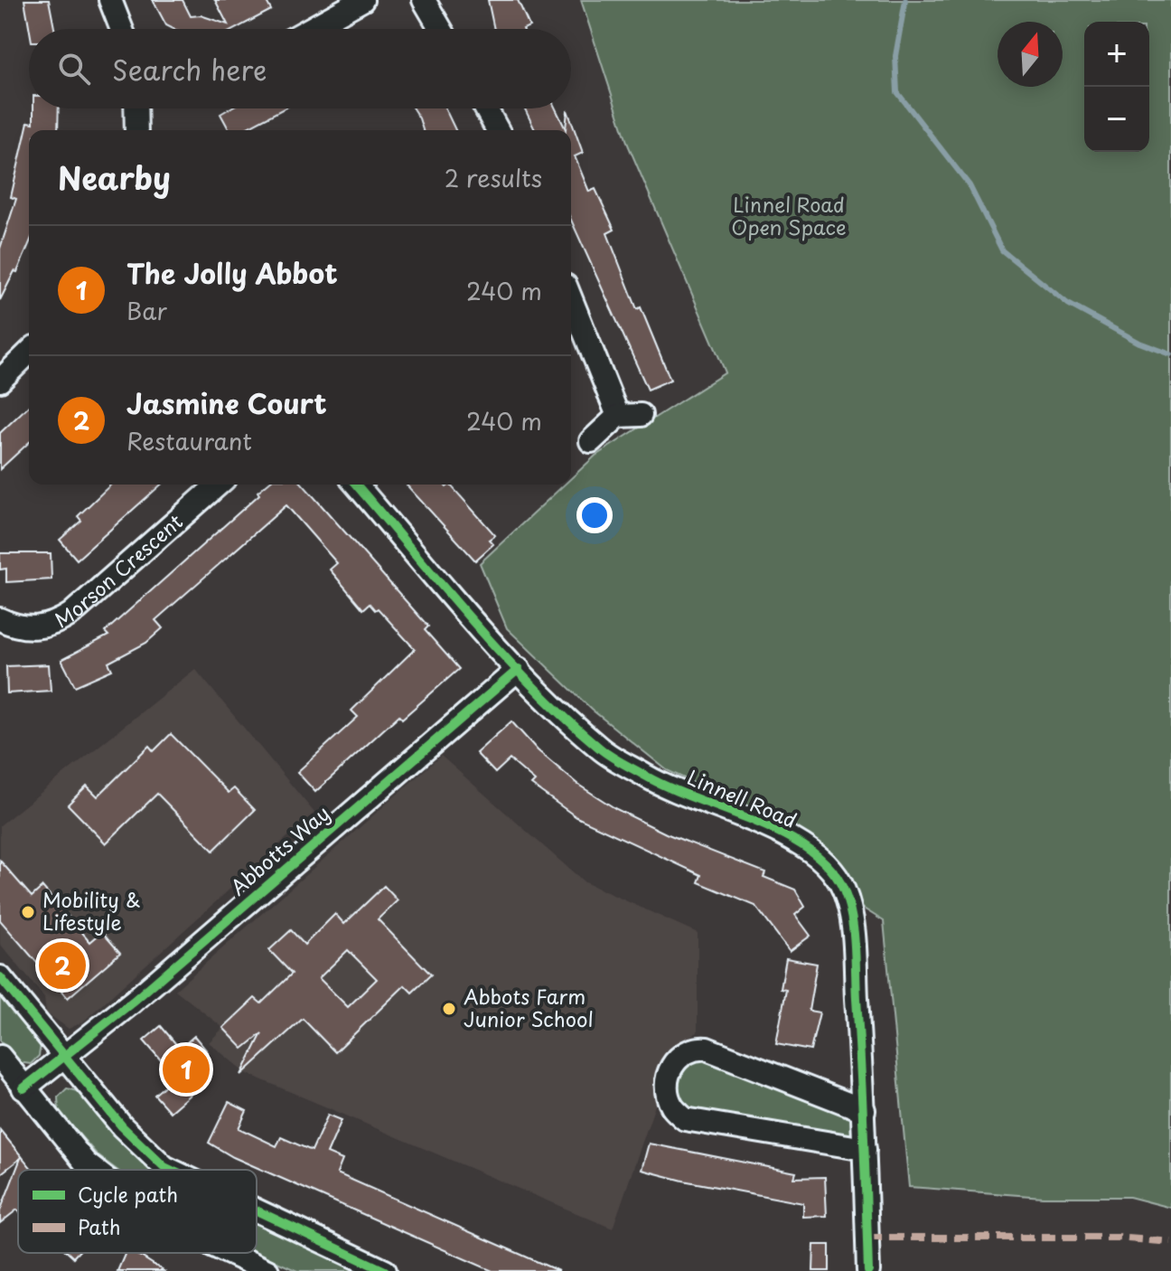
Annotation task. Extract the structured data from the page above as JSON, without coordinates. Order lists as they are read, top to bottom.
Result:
{
  "streets": {
    "street": ["Morson Crescent", "Linnell Road", "Abbotts Way"]
  },
  "crossings": [
    ["Linnell Road", "Abbotts Way"]
  ],
  "parks": ["Linnel Road Open Space"],
  "places": ["Mobility & Lifestyle", "Abbots Farm Junior School"],
  "legend": ["Cycle path", "Path"],
  "north": "top",
  "page": {
    "map_buttons": ["+", "−"],
    "search": "Search here",
    "heading": ["Nearby", "2 results"],
    "list": [
      {
        "mark": "1",
        "name": "The Jolly Abbot",
        "note": "Bar",
        "value": "240 m"
      },
      {
        "mark": "2",
        "name": "Jasmine Court",
        "note": "Restaurant",
        "value": "240 m"
      }
    ],
    "pins": ["2", "1"]
  }
}
